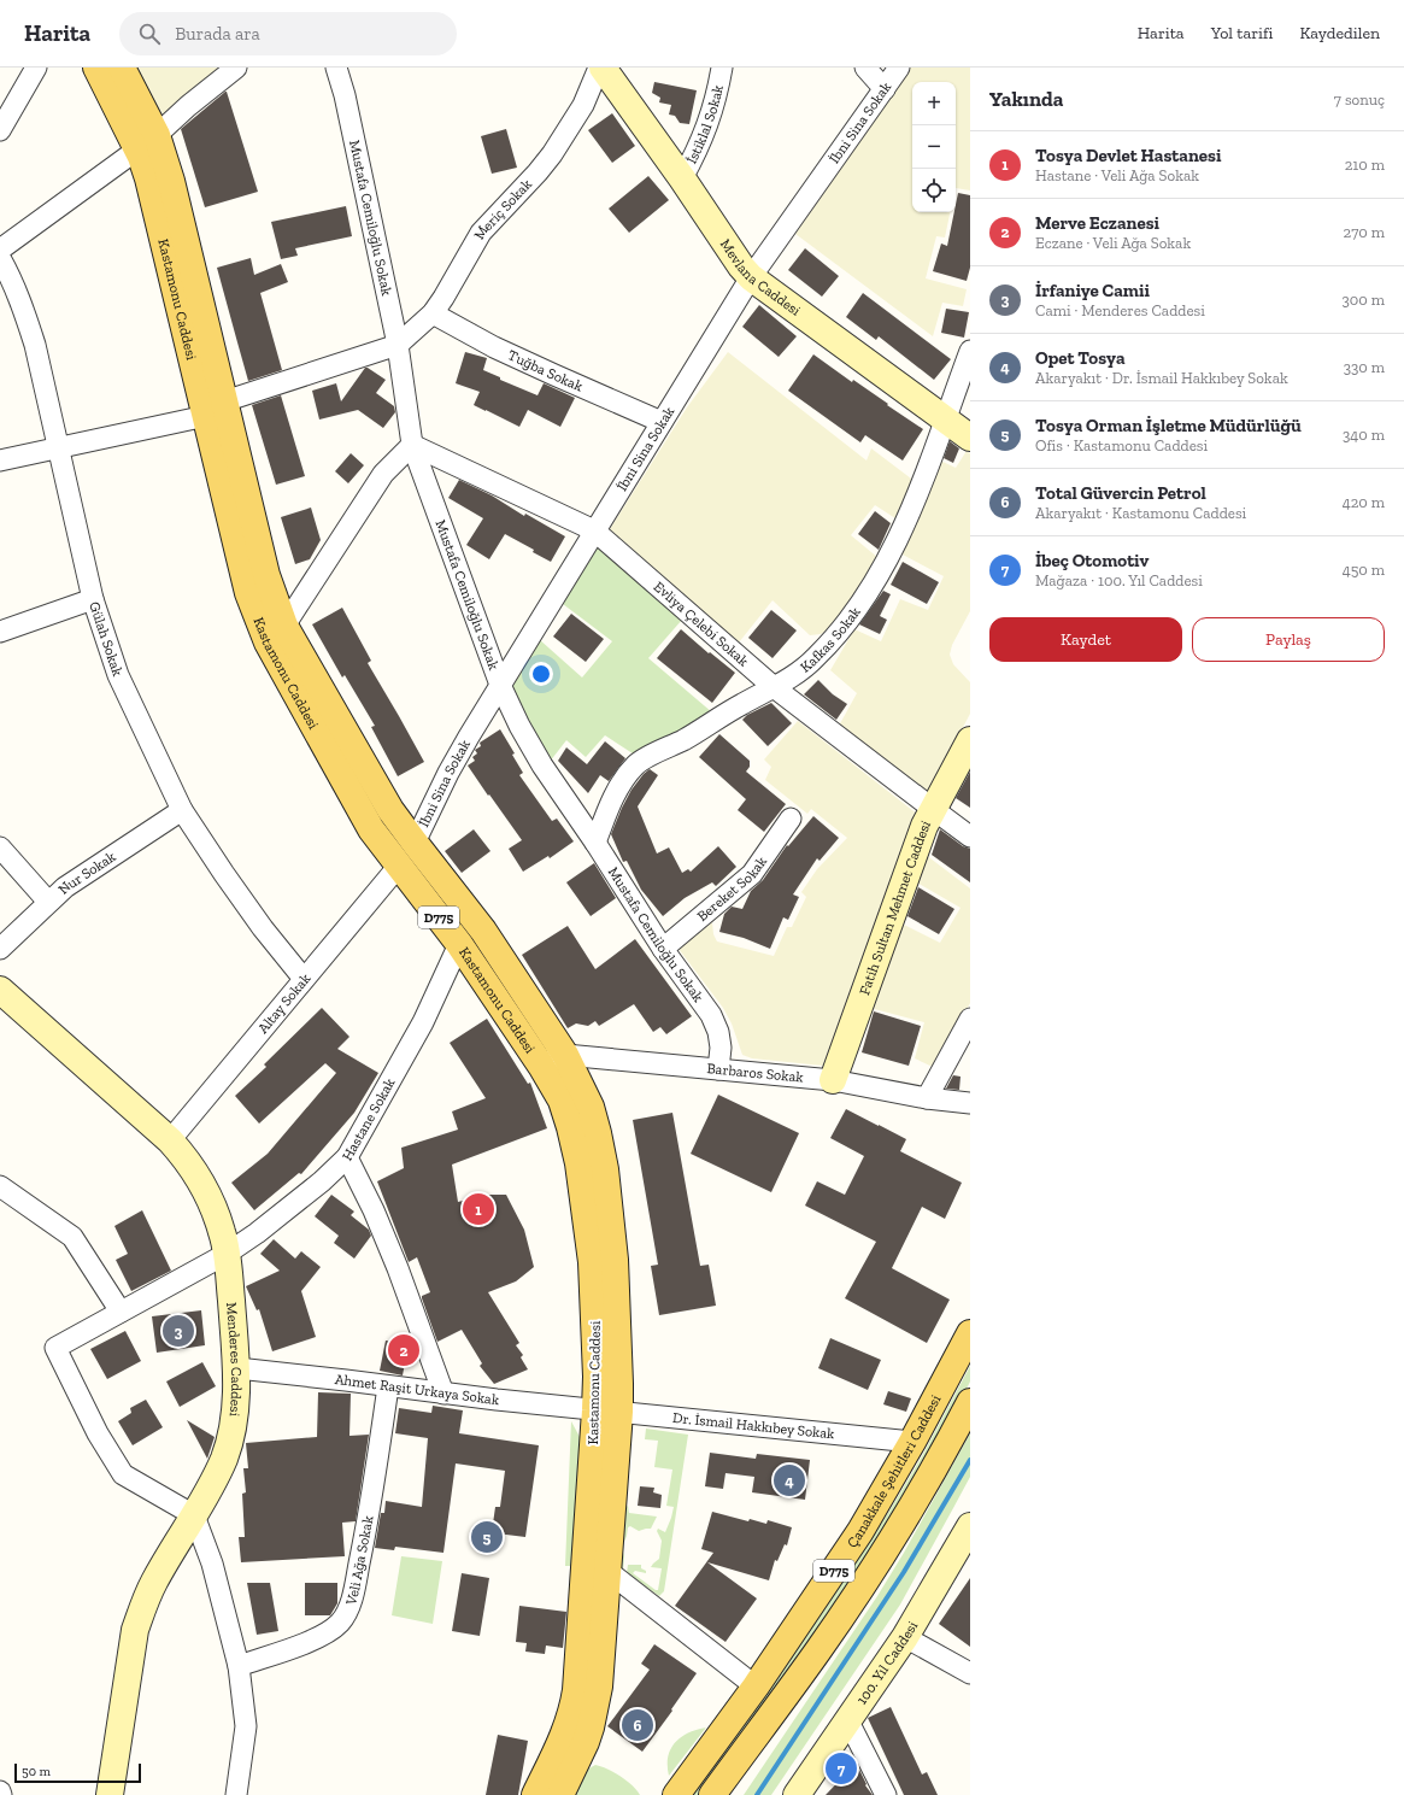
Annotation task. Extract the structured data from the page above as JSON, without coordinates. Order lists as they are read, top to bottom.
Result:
{
  "streets": {
    "main road": ["Kastamonu Caddesi", "D775", "Çanakkale Şehitleri Caddesi"],
    "street": [
      "İbni Sina Sokak",
      "İstiklal Sokak",
      "Meriç Sokak",
      "Mustafa Cemiloğlu Sokak",
      "Mevlana Caddesi",
      "Tuğba Sokak",
      "Evliya Çelebi Sokak",
      "Kafkas Sokak",
      "Gülah Sokak",
      "Nur Sokak",
      "Bereket Sokak",
      "Fatih Sultan Mehmet Caddesi",
      "Altay Sokak",
      "Barbaros Sokak",
      "Hastane Sokak",
      "Menderes Caddesi",
      "Ahmet Raşit Urkaya Sokak",
      "Dr. İsmail Hakkıbey Sokak",
      "Veli Ağa Sokak",
      "100. Yıl Caddesi"
    ]
  },
  "crossings": [
    ["İbni Sina Sokak", "Mustafa Cemiloğlu Sokak"],
    ["İbni Sina Sokak", "Mevlana Caddesi"],
    ["İbni Sina Sokak", "Kastamonu Caddesi"],
    ["İbni Sina Sokak", "Tuğba Sokak"],
    ["İbni Sina Sokak", "Evliya Çelebi Sokak"],
    ["İstiklal Sokak", "Mevlana Caddesi"],
    ["Meriç Sokak", "Mustafa Cemiloğlu Sokak"],
    ["Meriç Sokak", "Mevlana Caddesi"],
    ["Meriç Sokak", "Tuğba Sokak"],
    ["Mustafa Cemiloğlu Sokak", "Evliya Çelebi Sokak"],
    ["Mustafa Cemiloğlu Sokak", "Kafkas Sokak"],
    ["Mustafa Cemiloğlu Sokak", "Bereket Sokak"],
    ["Mustafa Cemiloğlu Sokak", "Barbaros Sokak"],
    ["Mevlana Caddesi", "Kafkas Sokak"],
    ["Kastamonu Caddesi", "Altay Sokak"],
    ["Kastamonu Caddesi", "Barbaros Sokak"],
    ["Kastamonu Caddesi", "Hastane Sokak"],
    ["Kastamonu Caddesi", "Ahmet Raşit Urkaya Sokak"],
    ["Kastamonu Caddesi", "Dr. İsmail Hakkıbey Sokak"],
    ["Evliya Çelebi Sokak", "Kafkas Sokak"],
    ["Evliya Çelebi Sokak", "Fatih Sultan Mehmet Caddesi"],
    ["Gülah Sokak", "Nur Sokak"],
    ["Gülah Sokak", "Altay Sokak"],
    ["Fatih Sultan Mehmet Caddesi", "Barbaros Sokak"],
    ["Altay Sokak", "Menderes Caddesi"],
    ["Hastane Sokak", "Menderes Caddesi"],
    ["Menderes Caddesi", "Ahmet Raşit Urkaya Sokak"],
    ["Ahmet Raşit Urkaya Sokak", "Dr. İsmail Hakkıbey Sokak"],
    ["Ahmet Raşit Urkaya Sokak", "Veli Ağa Sokak"],
    ["Dr. İsmail Hakkıbey Sokak", "Çanakkale Şehitleri Caddesi"]
  ],
  "scale_bar": "50 m",
  "page": {
    "header": "Harita",
    "search": "Burada ara",
    "nav": ["Harita", "Yol tarifi", "Kaydedilen"],
    "heading": ["Yakında", "7 sonuç"],
    "map_buttons": ["+", "−"],
    "list": [
      {
        "mark": "1",
        "name": "Tosya Devlet Hastanesi",
        "note": "Hastane · Veli Ağa Sokak",
        "value": "210 m"
      },
      {
        "mark": "2",
        "name": "Merve Eczanesi",
        "note": "Eczane · Veli Ağa Sokak",
        "value": "270 m"
      },
      {
        "mark": "3",
        "name": "İrfaniye Camii",
        "note": "Cami · Menderes Caddesi",
        "value": "300 m"
      },
      {
        "mark": "4",
        "name": "Opet Tosya",
        "note": "Akaryakıt · Dr. İsmail Hakkıbey Sokak",
        "value": "330 m"
      },
      {
        "mark": "5",
        "name": "Tosya Orman İşletme Müdürlüğü",
        "note": "Ofis · Kastamonu Caddesi",
        "value": "340 m"
      },
      {
        "mark": "6",
        "name": "Total Güvercin Petrol",
        "note": "Akaryakıt · Kastamonu Caddesi",
        "value": "420 m"
      },
      {
        "mark": "7",
        "name": "İbeç Otomotiv",
        "note": "Mağaza · 100. Yıl Caddesi",
        "value": "450 m"
      }
    ],
    "buttons": ["Kaydet", "Paylaş"],
    "pins": [
      "1",
      "3",
      "2",
      "4",
      "5",
      "6",
      "7"
    ],
    "scale": "50 m"
  }
}
